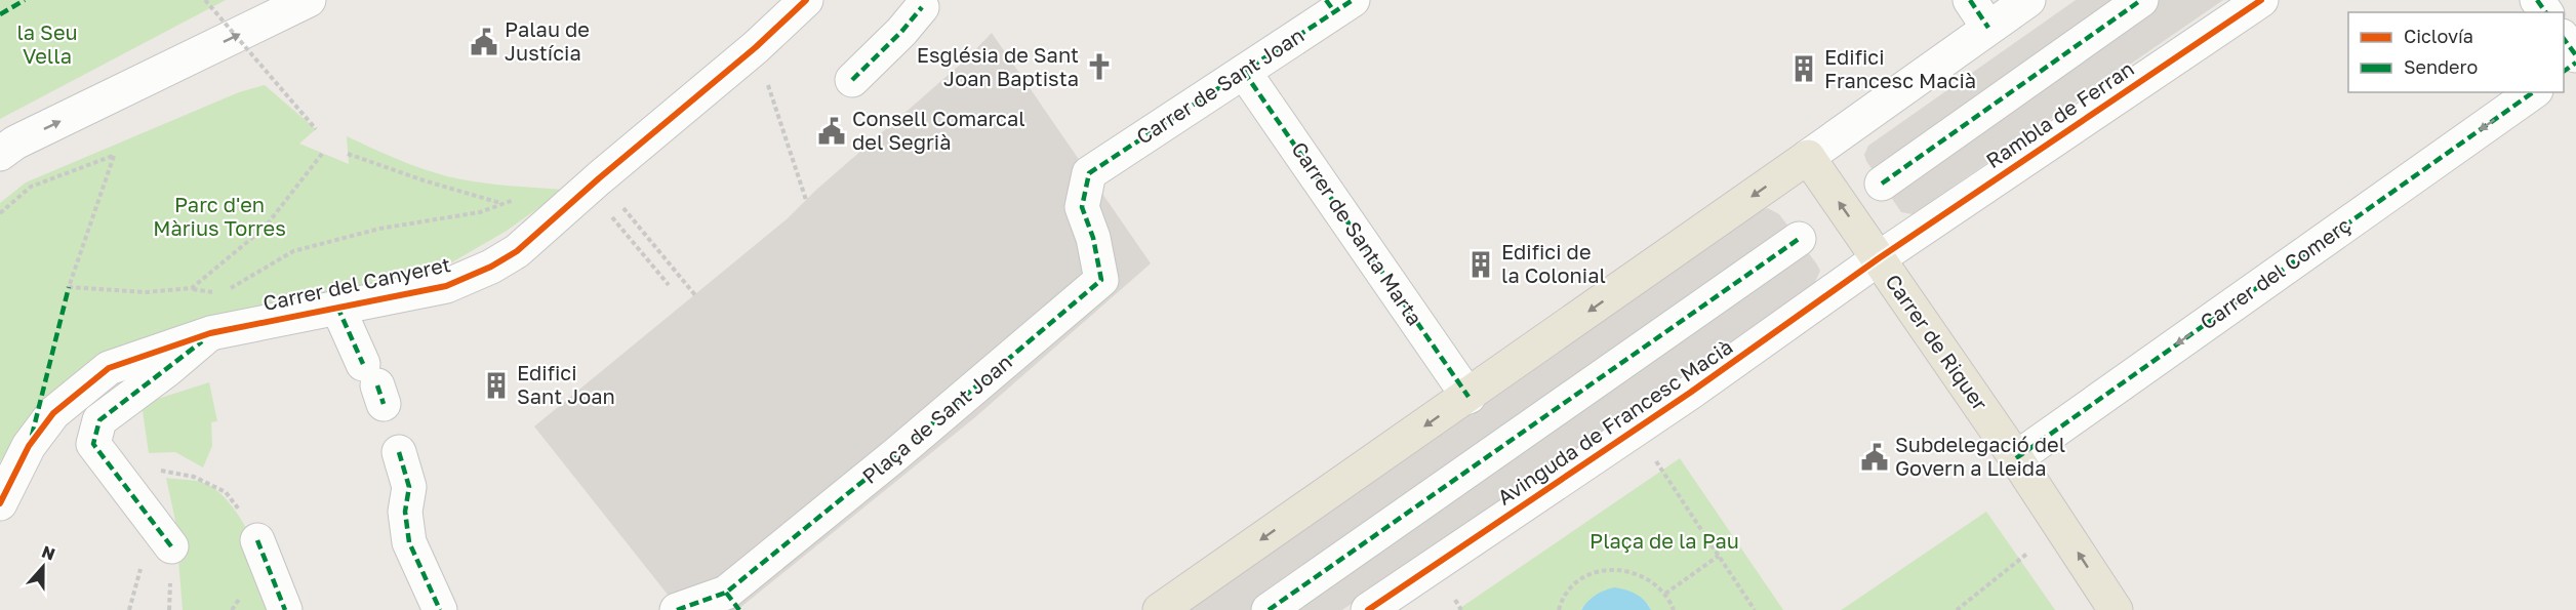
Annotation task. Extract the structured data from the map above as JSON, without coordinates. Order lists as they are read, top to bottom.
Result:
{
  "streets": {
    "main road": ["Carrer de Riquer"],
    "street": [
      "Carrer de Sant Joan",
      "Rambla de Ferran",
      "Carrer de Santa Marta",
      "Carrer del Comerç",
      "Carrer del Canyeret",
      "Plaça de Sant Joan",
      "Avinguda de Francesc Macià"
    ]
  },
  "crossings": [
    ["Carrer de Sant Joan", "Carrer de Santa Marta"],
    ["Carrer de Sant Joan", "Plaça de Sant Joan"],
    ["Rambla de Ferran", "Carrer de Riquer"],
    ["Rambla de Ferran", "Avinguda de Francesc Macià"],
    ["Carrer del Comerç", "Carrer de Riquer"],
    ["Carrer de Riquer", "Avinguda de Francesc Macià"]
  ],
  "one_way": ["Carrer de Riquer"],
  "parks": ["la Seu Vella", "Parc d'en Màrius Torres", "Plaça de la Pau"],
  "places": {
    "public building": ["Palau de Justícia", "Consell Comarcal del Segrià", "Subdelegació del Govern a Lleida"],
    "church": ["Església de Sant Joan Baptista"],
    "building": ["Edifici Francesc Macià", "Edifici de la Colonial", "Edifici Sant Joan"]
  },
  "legend": ["Ciclovía", "Sendero"],
  "north": "top"
}
